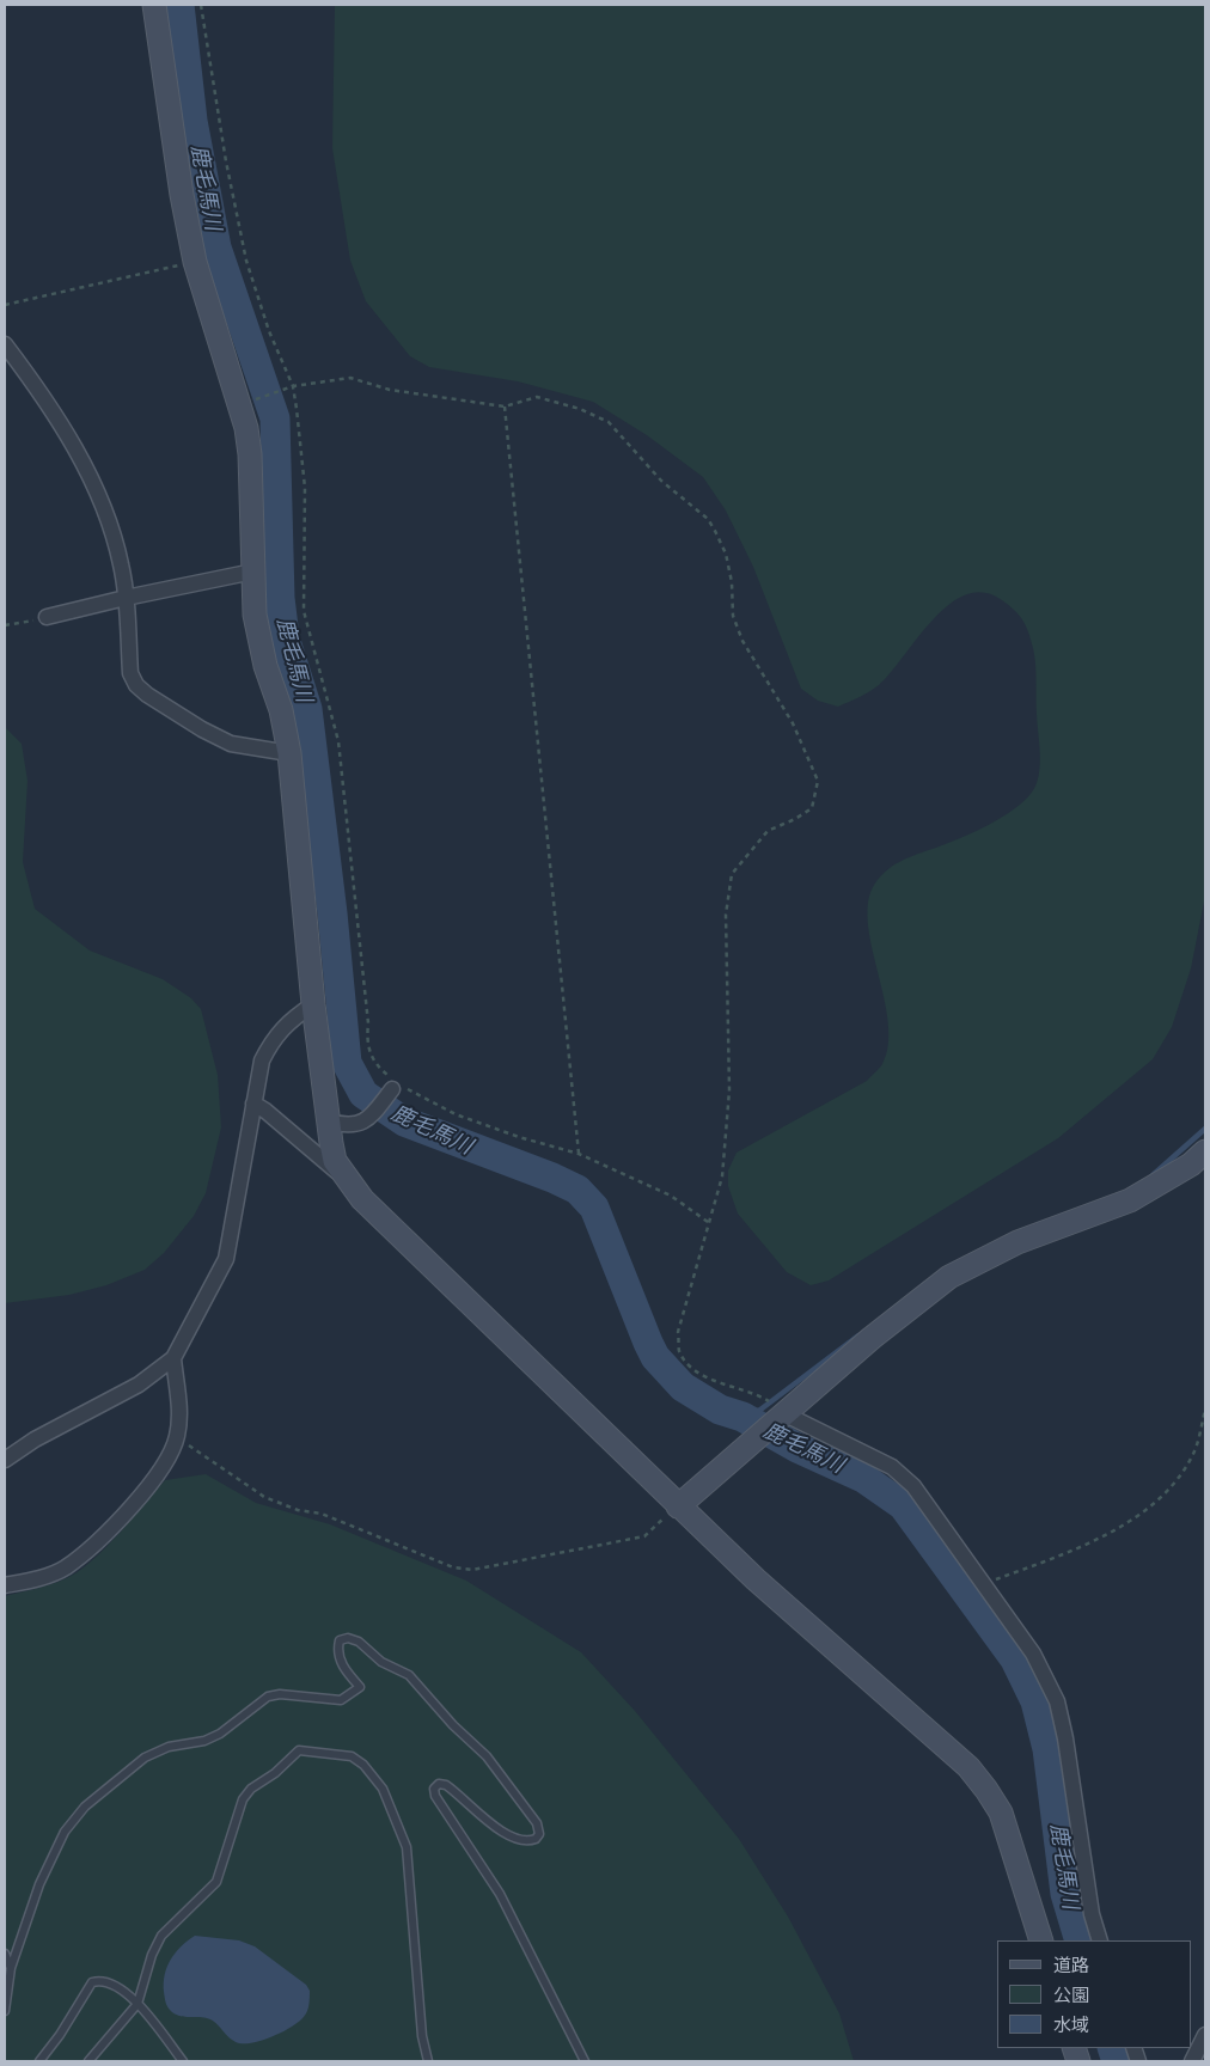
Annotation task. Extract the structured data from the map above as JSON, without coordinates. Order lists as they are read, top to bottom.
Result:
{
  "water": ["鹿毛馬川"],
  "legend": ["道路", "公園", "水域"]
}
